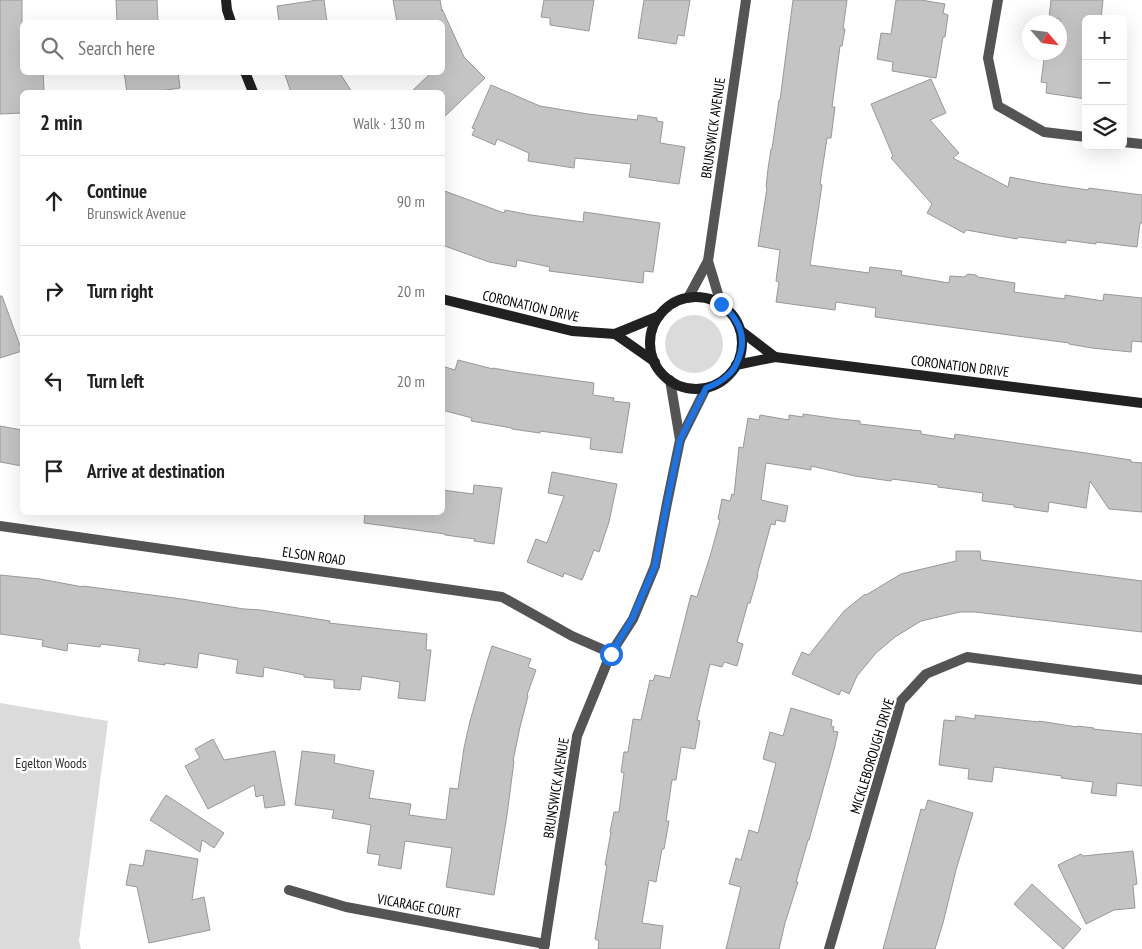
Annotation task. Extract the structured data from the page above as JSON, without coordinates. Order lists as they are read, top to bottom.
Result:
{
  "streets": {
    "street": [
      "BRUNSWICK AVENUE",
      "CORONATION DRIVE",
      "ELSON ROAD",
      "MICKLEBOROUGH DRIVE",
      "VICARAGE COURT"
    ]
  },
  "crossings": [
    ["BRUNSWICK AVENUE", "CORONATION DRIVE"],
    ["BRUNSWICK AVENUE", "ELSON ROAD"],
    ["BRUNSWICK AVENUE", "VICARAGE COURT"]
  ],
  "parks": ["Egelton Woods"],
  "north": "bottom right",
  "page": {
    "map_buttons": ["+", "−"],
    "search": "Search here",
    "heading": ["2 min", "Walk · 130 m"],
    "list": [
      ["Continue", "Brunswick Avenue", "90 m"],
      ["Turn right", "20 m"],
      ["Turn left", "20 m"],
      "Arrive at destination"
    ]
  }
}
